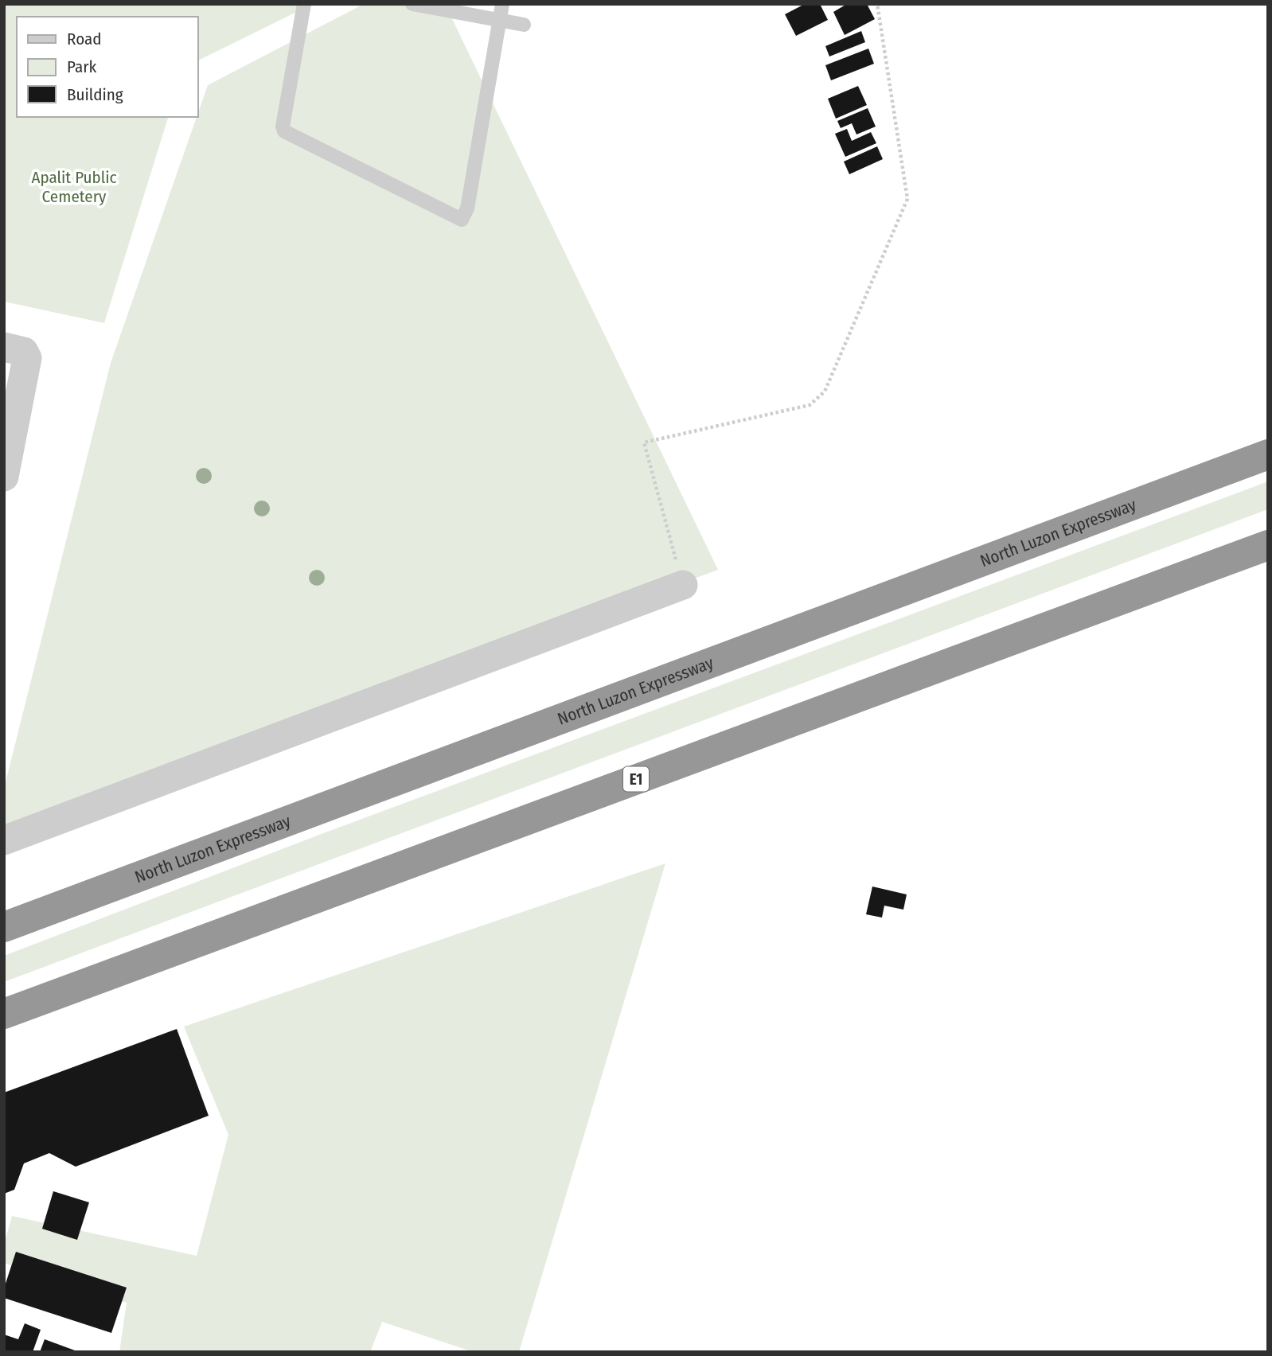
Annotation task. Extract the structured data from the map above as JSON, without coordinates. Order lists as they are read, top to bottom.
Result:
{
  "streets": {
    "highway": ["North Luzon Expressway", "E1"]
  },
  "parks": ["Apalit Public Cemetery"],
  "legend": ["Road", "Park", "Building"]
}
